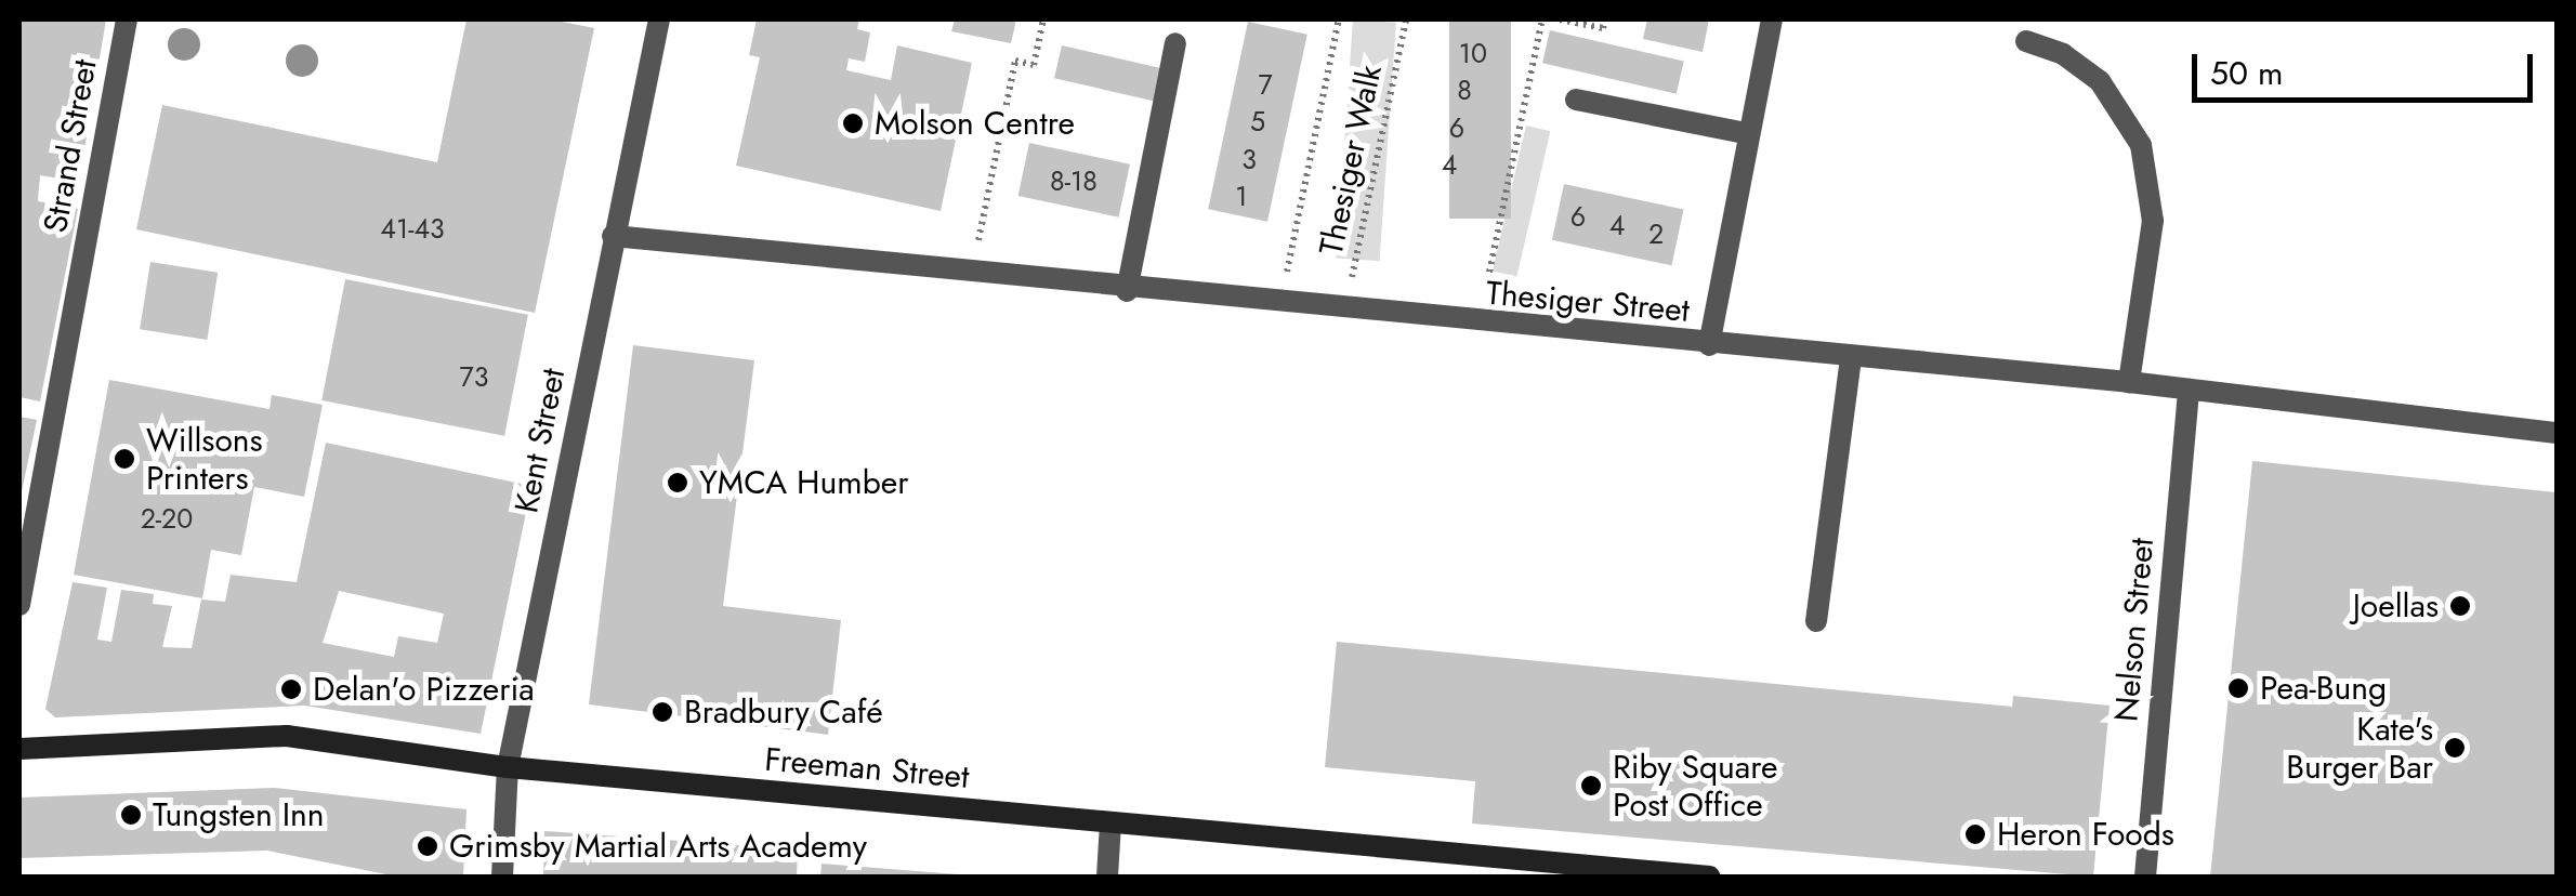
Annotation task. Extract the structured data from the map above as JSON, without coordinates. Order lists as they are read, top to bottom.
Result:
{
  "streets": {
    "main road": ["Freeman Street"],
    "street": [
      "Strand Street",
      "Thesiger Street",
      "Kent Street",
      "Nelson Street"
    ],
    "path": ["Thesiger Walk"]
  },
  "crossings": [
    ["Thesiger Walk", "Thesiger Street"],
    ["Thesiger Street", "Kent Street"],
    ["Thesiger Street", "Nelson Street"],
    ["Kent Street", "Freeman Street"]
  ],
  "places": [
    "Molson Centre",
    "Willsons Printers",
    "YMCA Humber",
    "Joellas",
    "Pea-Bung",
    "Delan'o Pizzeria",
    "Bradbury Café",
    "Kate's Burger Bar",
    "Riby Square Post Office",
    "Tungsten Inn",
    "Heron Foods",
    "Grimsby Martial Arts Academy"
  ],
  "house_numbers": [
    "10",
    "7",
    "8",
    "5",
    "6",
    "3",
    "4",
    "8-18",
    "1",
    "6",
    "4",
    "41-43",
    "2",
    "73",
    "2-20"
  ],
  "scale_bar": "50 m"
}
